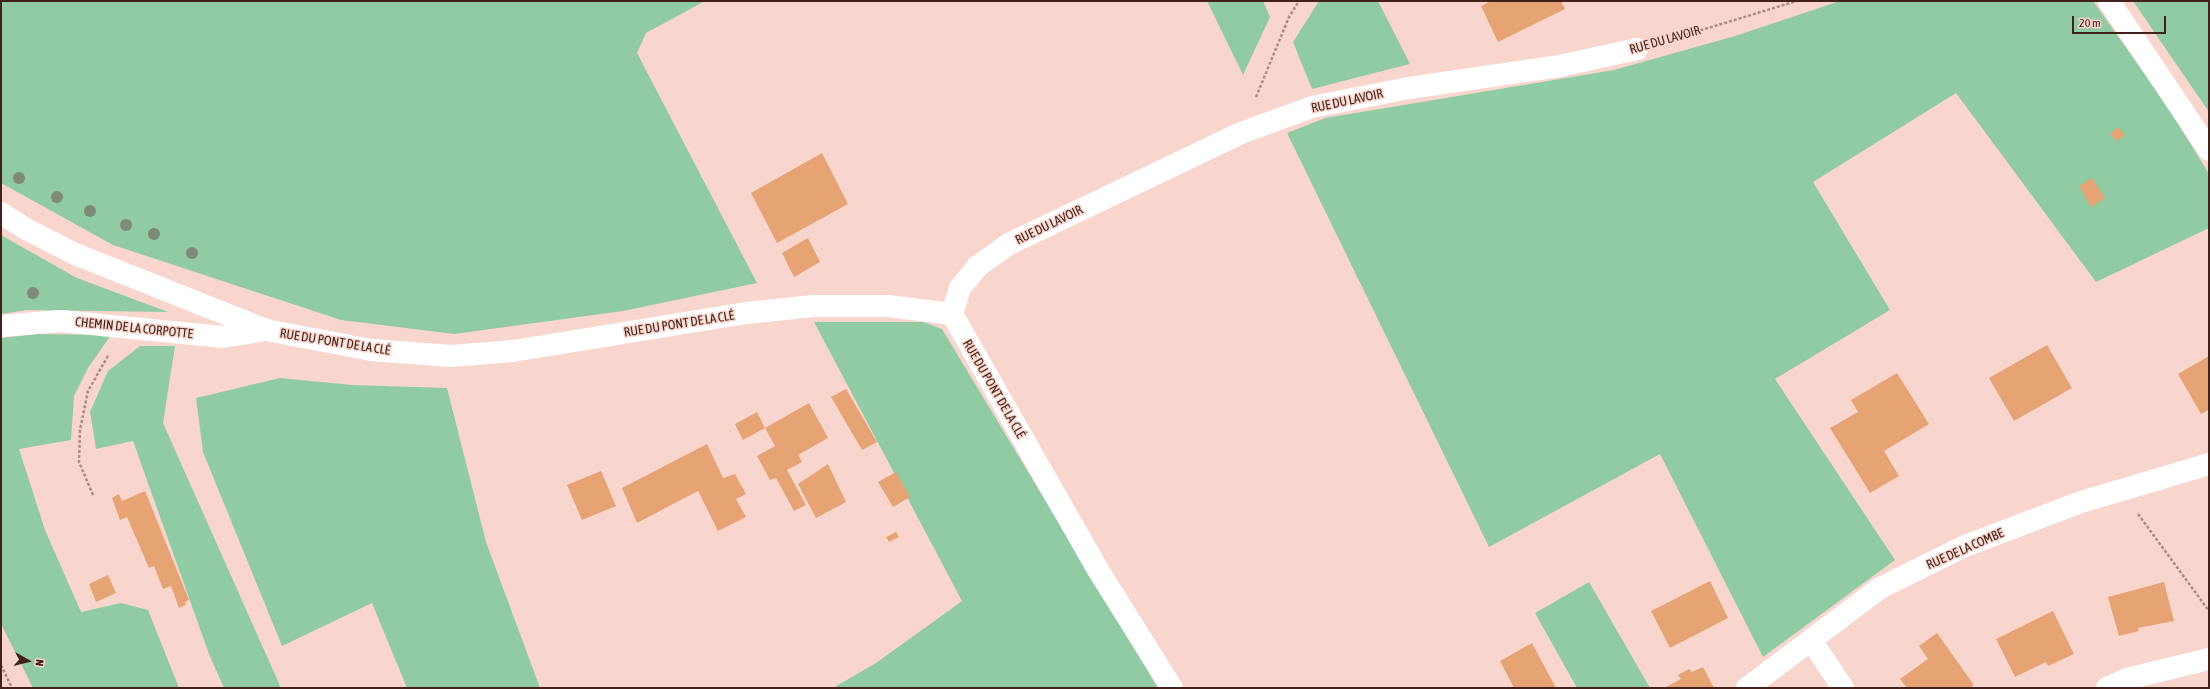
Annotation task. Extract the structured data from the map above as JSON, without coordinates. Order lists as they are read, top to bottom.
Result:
{
  "streets": {
    "street": [
      "RUE DU LAVOIR",
      "RUE DU PONT DE LA CLÉ",
      "CHEMIN DE LA CORPOTTE",
      "RUE DE LA COMBE"
    ]
  },
  "crossings": [
    ["RUE DU LAVOIR", "RUE DU PONT DE LA CLÉ"],
    ["RUE DU PONT DE LA CLÉ", "CHEMIN DE LA CORPOTTE"]
  ],
  "scale_bar": "20 m",
  "north": "right"
}
